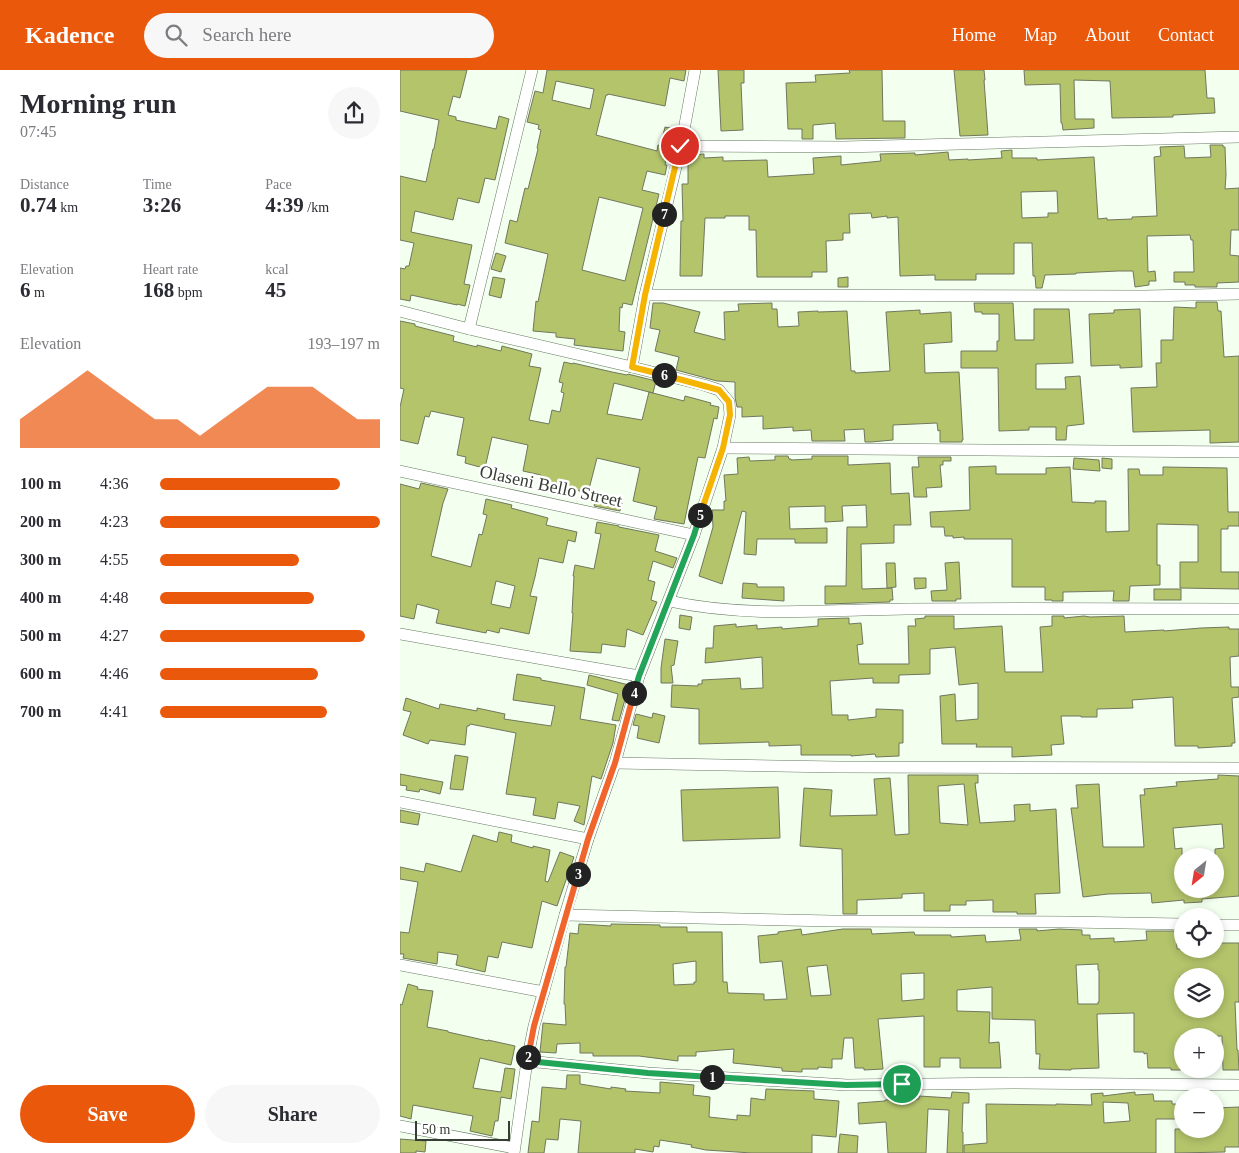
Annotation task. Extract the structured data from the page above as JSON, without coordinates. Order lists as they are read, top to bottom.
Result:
{
  "streets": {
    "street": ["Olaseni Bello Street"]
  },
  "scale_bar": "50 m",
  "north": "bottom left",
  "page": {
    "header": "Kadence",
    "search": "Search here",
    "nav": [
      "Home",
      "Map",
      "About",
      "Contact"
    ],
    "heading": ["Morning run", "07:45"],
    "stats": [
      ["Distance", "0.74 km"],
      ["Time", "3:26"],
      ["Pace", "4:39 /km"],
      ["Elevation", "6 m"],
      ["Heart rate", "168 bpm"],
      ["kcal", "45"]
    ],
    "pins": [
      "7",
      "6",
      "5",
      "4",
      "3",
      "2",
      "1"
    ],
    "chart": ["Elevation", "193–197 m"],
    "list": [
      {
        "name": "100 m",
        "note": "4:36"
      },
      {
        "name": "200 m",
        "note": "4:23"
      },
      {
        "name": "300 m",
        "note": "4:55"
      },
      {
        "name": "400 m",
        "note": "4:48"
      },
      {
        "name": "500 m",
        "note": "4:27"
      },
      {
        "name": "600 m",
        "note": "4:46"
      },
      {
        "name": "700 m",
        "note": "4:41"
      }
    ],
    "map_buttons": ["+", "−"],
    "buttons": ["Save", "Share"],
    "scale": "50 m"
  }
}
